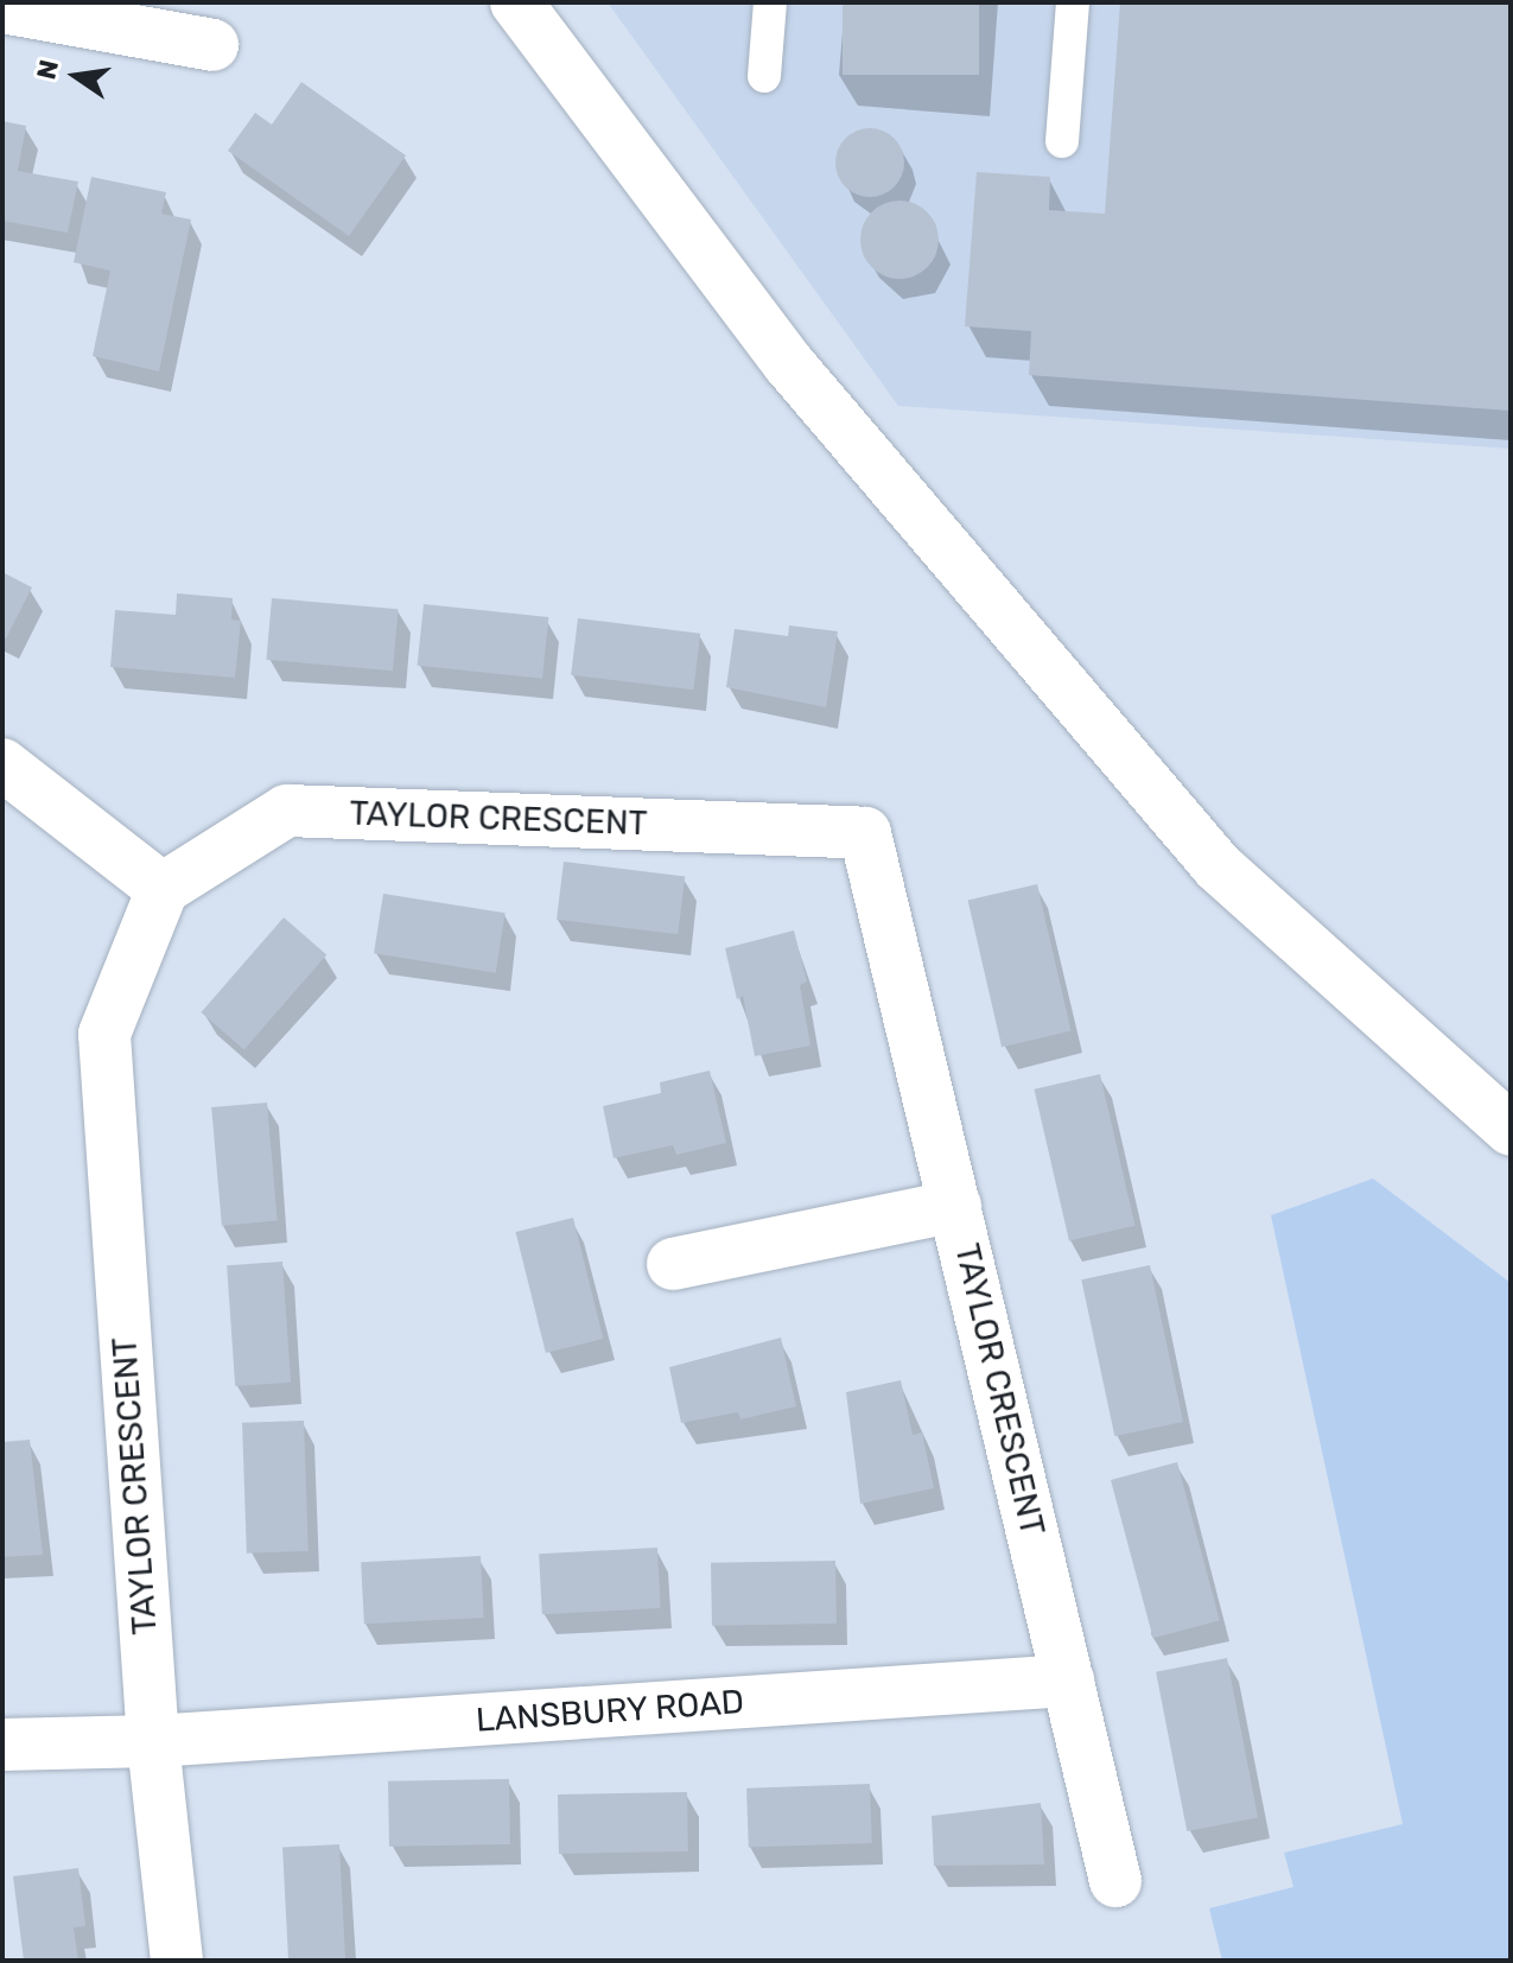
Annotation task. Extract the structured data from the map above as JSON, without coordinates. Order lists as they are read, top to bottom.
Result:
{
  "streets": {
    "main road": ["TAYLOR CRESCENT", "LANSBURY ROAD"]
  },
  "crossings": [
    ["TAYLOR CRESCENT", "LANSBURY ROAD"]
  ],
  "north": "left"
}
